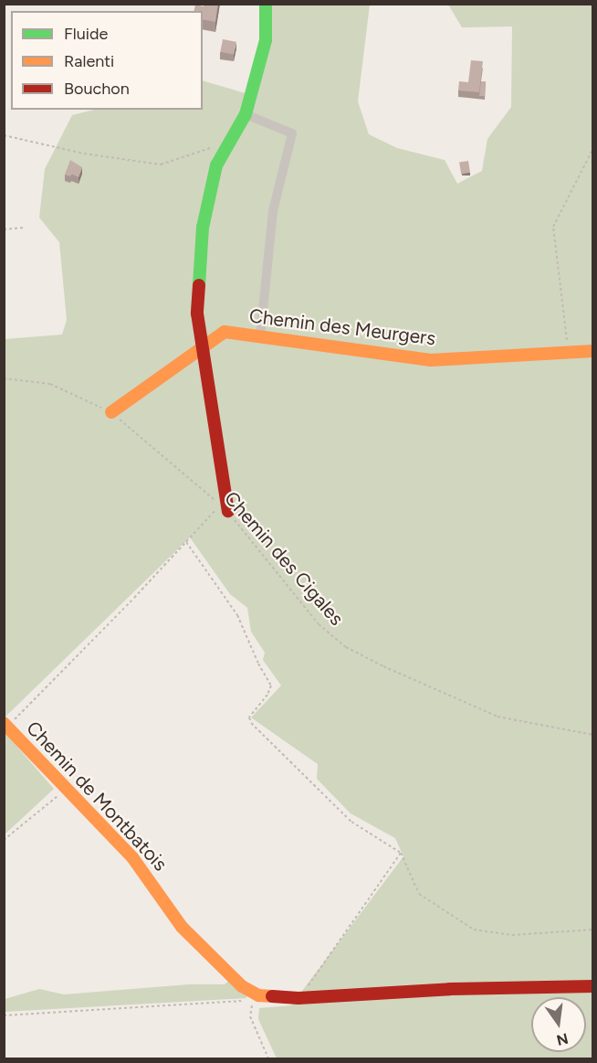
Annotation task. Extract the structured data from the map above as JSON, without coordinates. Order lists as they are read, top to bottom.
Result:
{
  "streets": {
    "street": ["Chemin des Meurgers", "Chemin de Montbatois"],
    "path": ["Chemin des Cigales"]
  },
  "crossings": [
    ["Chemin des Meurgers", "Chemin des Cigales"]
  ],
  "legend": ["Fluide", "Ralenti", "Bouchon"],
  "north": "bottom"
}
